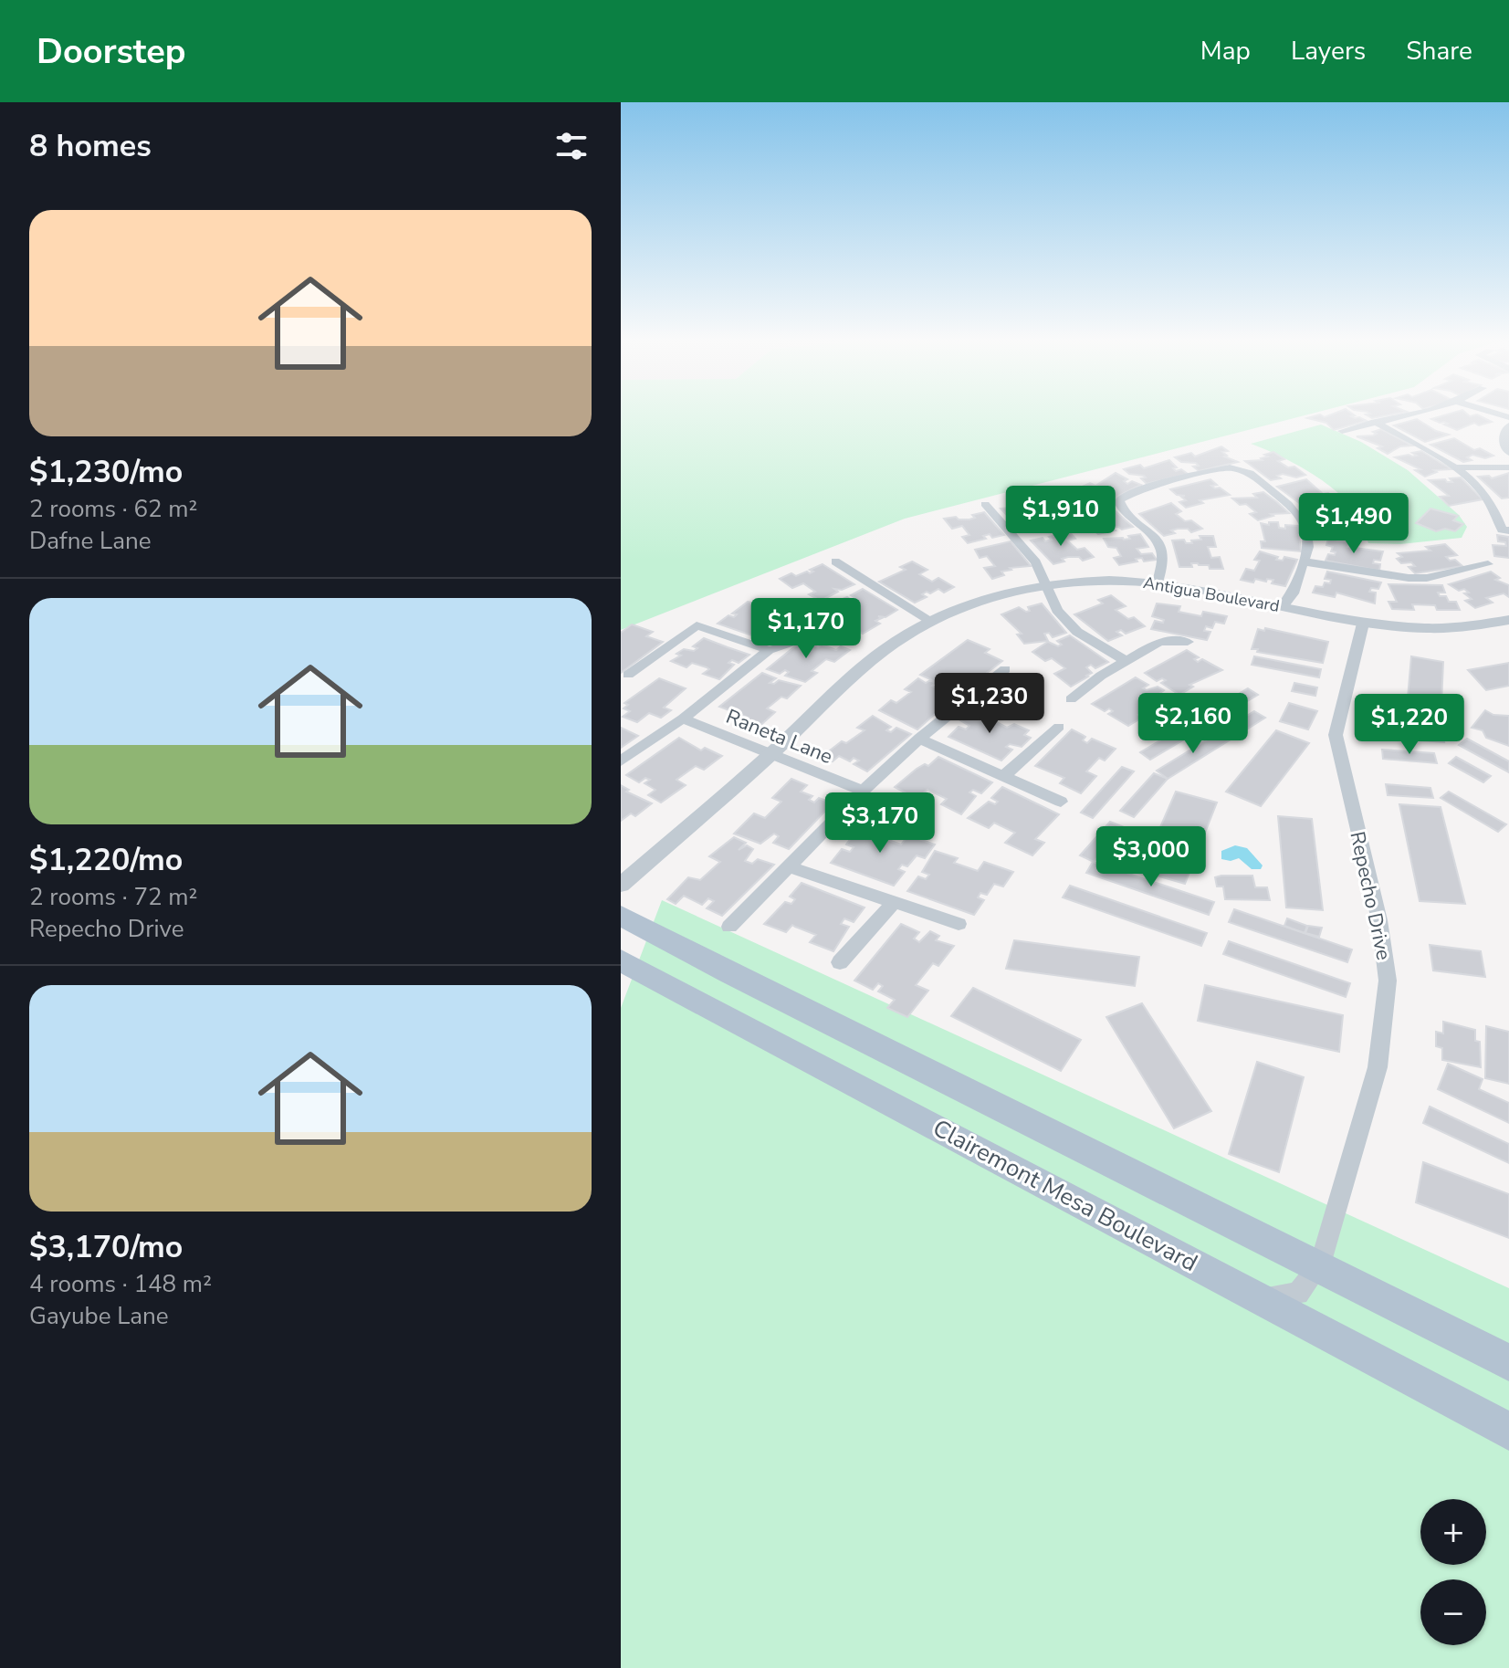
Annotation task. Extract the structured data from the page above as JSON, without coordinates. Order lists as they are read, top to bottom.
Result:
{
  "streets": {
    "main road": ["Clairemont Mesa Boulevard"],
    "street": ["Antigua Boulevard", "Raneta Lane", "Repecho Drive"]
  },
  "crossings": [
    ["Antigua Boulevard", "Raneta Lane"],
    ["Antigua Boulevard", "Repecho Drive"],
    ["Repecho Drive", "Clairemont Mesa Boulevard"]
  ],
  "page": {
    "header": "Doorstep",
    "nav": ["Map", "Layers", "Share"],
    "heading": "8 homes",
    "list": [
      {
        "name": "$1,230/mo",
        "note": "2 rooms · 62 m² · Dafne Lane"
      },
      {
        "name": "$1,220/mo",
        "note": "2 rooms · 72 m² · Repecho Drive"
      },
      {
        "name": "$3,170/mo",
        "note": "4 rooms · 148 m² · Gayube Lane"
      }
    ],
    "price": [
      "$1,910",
      "$1,490",
      "$1,170",
      "$1,230",
      "$2,160",
      "$1,220",
      "$3,170",
      "$3,000"
    ],
    "map_buttons": ["+", "−"]
  }
}
